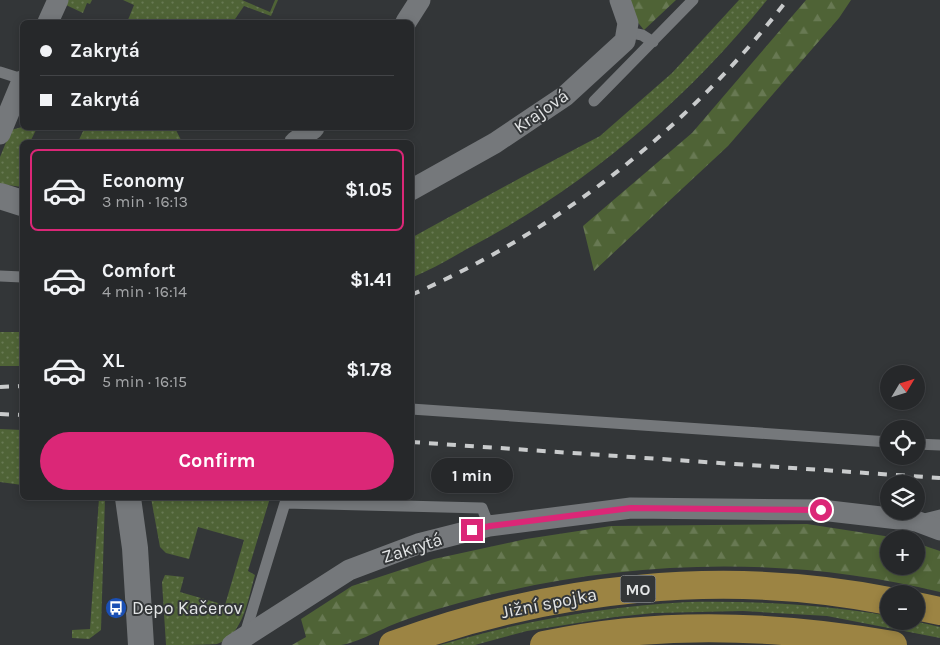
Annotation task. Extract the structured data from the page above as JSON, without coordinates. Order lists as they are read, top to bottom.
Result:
{
  "streets": {
    "highway": ["MO", "Jižní spojka"],
    "street": ["Krajová", "Zakrytá"]
  },
  "places": {
    "bus stop": ["Depo Kačerov"]
  },
  "north": "top right",
  "page": {
    "banner": ["Zakrytá", "Zakrytá"],
    "list": [
      {
        "name": "Economy",
        "note": "3 min · 16:13",
        "value": "$1.05"
      },
      {
        "name": "Comfort",
        "note": "4 min · 16:14",
        "value": "$1.41"
      },
      {
        "name": "XL",
        "note": "5 min · 16:15",
        "value": "$1.78"
      }
    ],
    "map_buttons": ["+", "−"],
    "buttons": "Confirm",
    "bubble": "1 min"
  }
}
